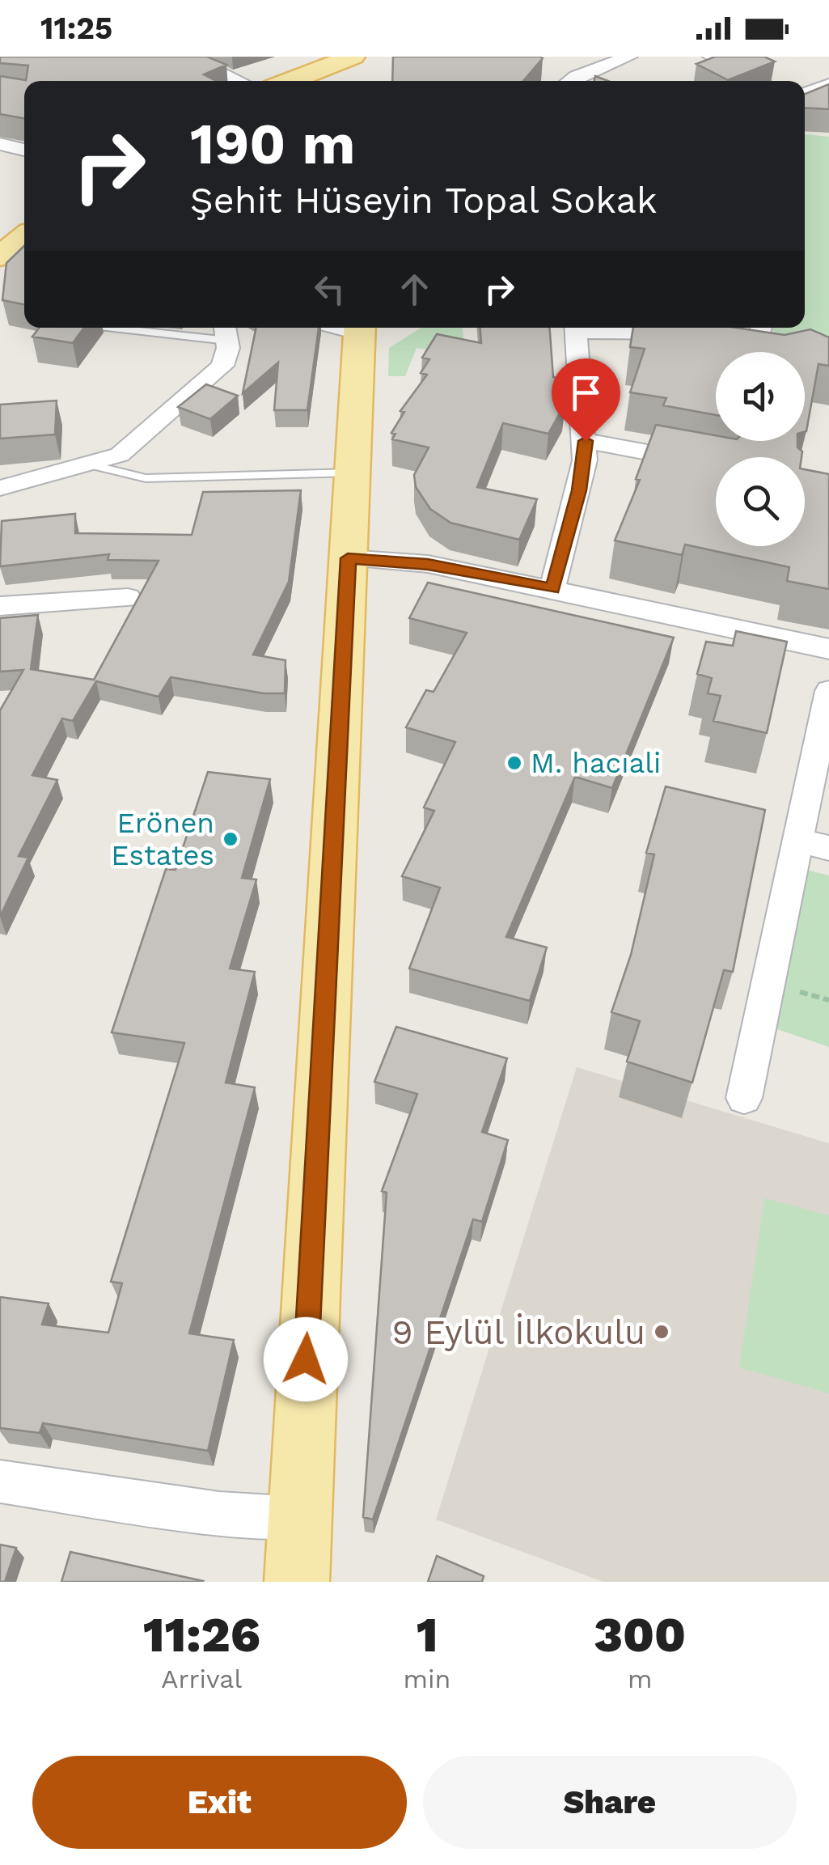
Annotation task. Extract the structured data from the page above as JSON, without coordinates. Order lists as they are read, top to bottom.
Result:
{
  "places": ["M. hacıali", "Erönen Estates", "9 Eylül İlkokulu"],
  "page": {
    "status": "11:25",
    "turn": ["190 m", "Şehit Hüseyin Topal Sokak"],
    "eta": [
      "11:26",
      "Arrival",
      "1",
      "min",
      "300",
      "m"
    ],
    "buttons": ["Exit", "Share"]
  }
}
